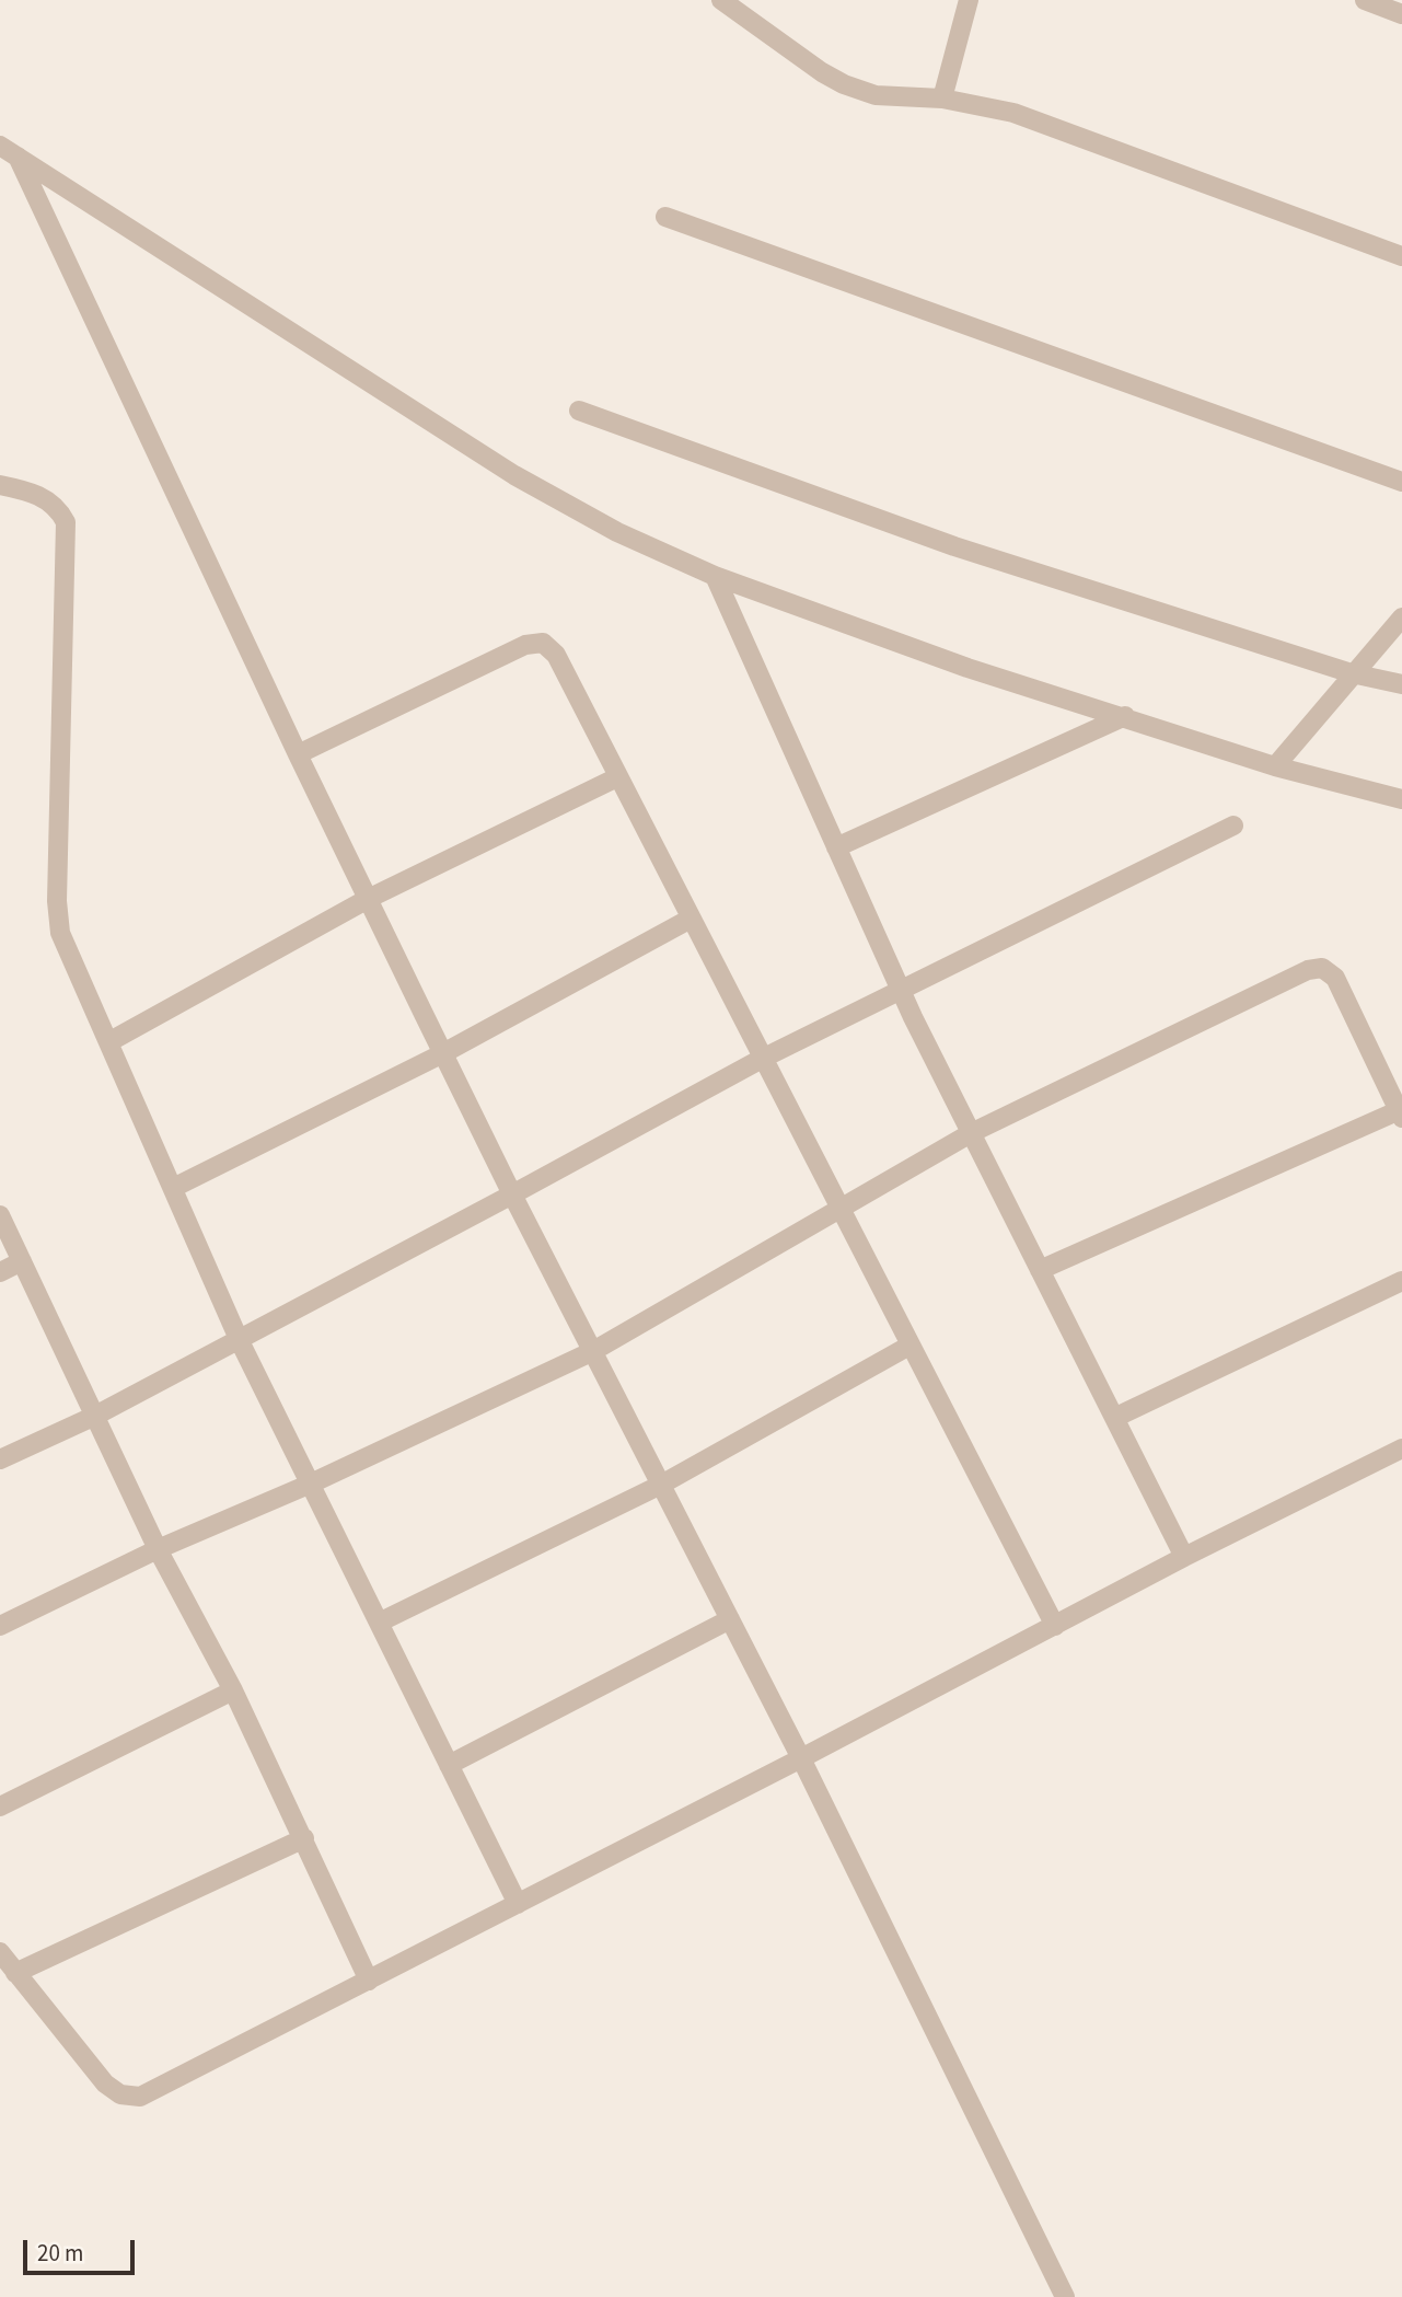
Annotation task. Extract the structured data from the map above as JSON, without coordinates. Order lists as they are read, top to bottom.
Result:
{
  "scale_bar": "20 m"
}
